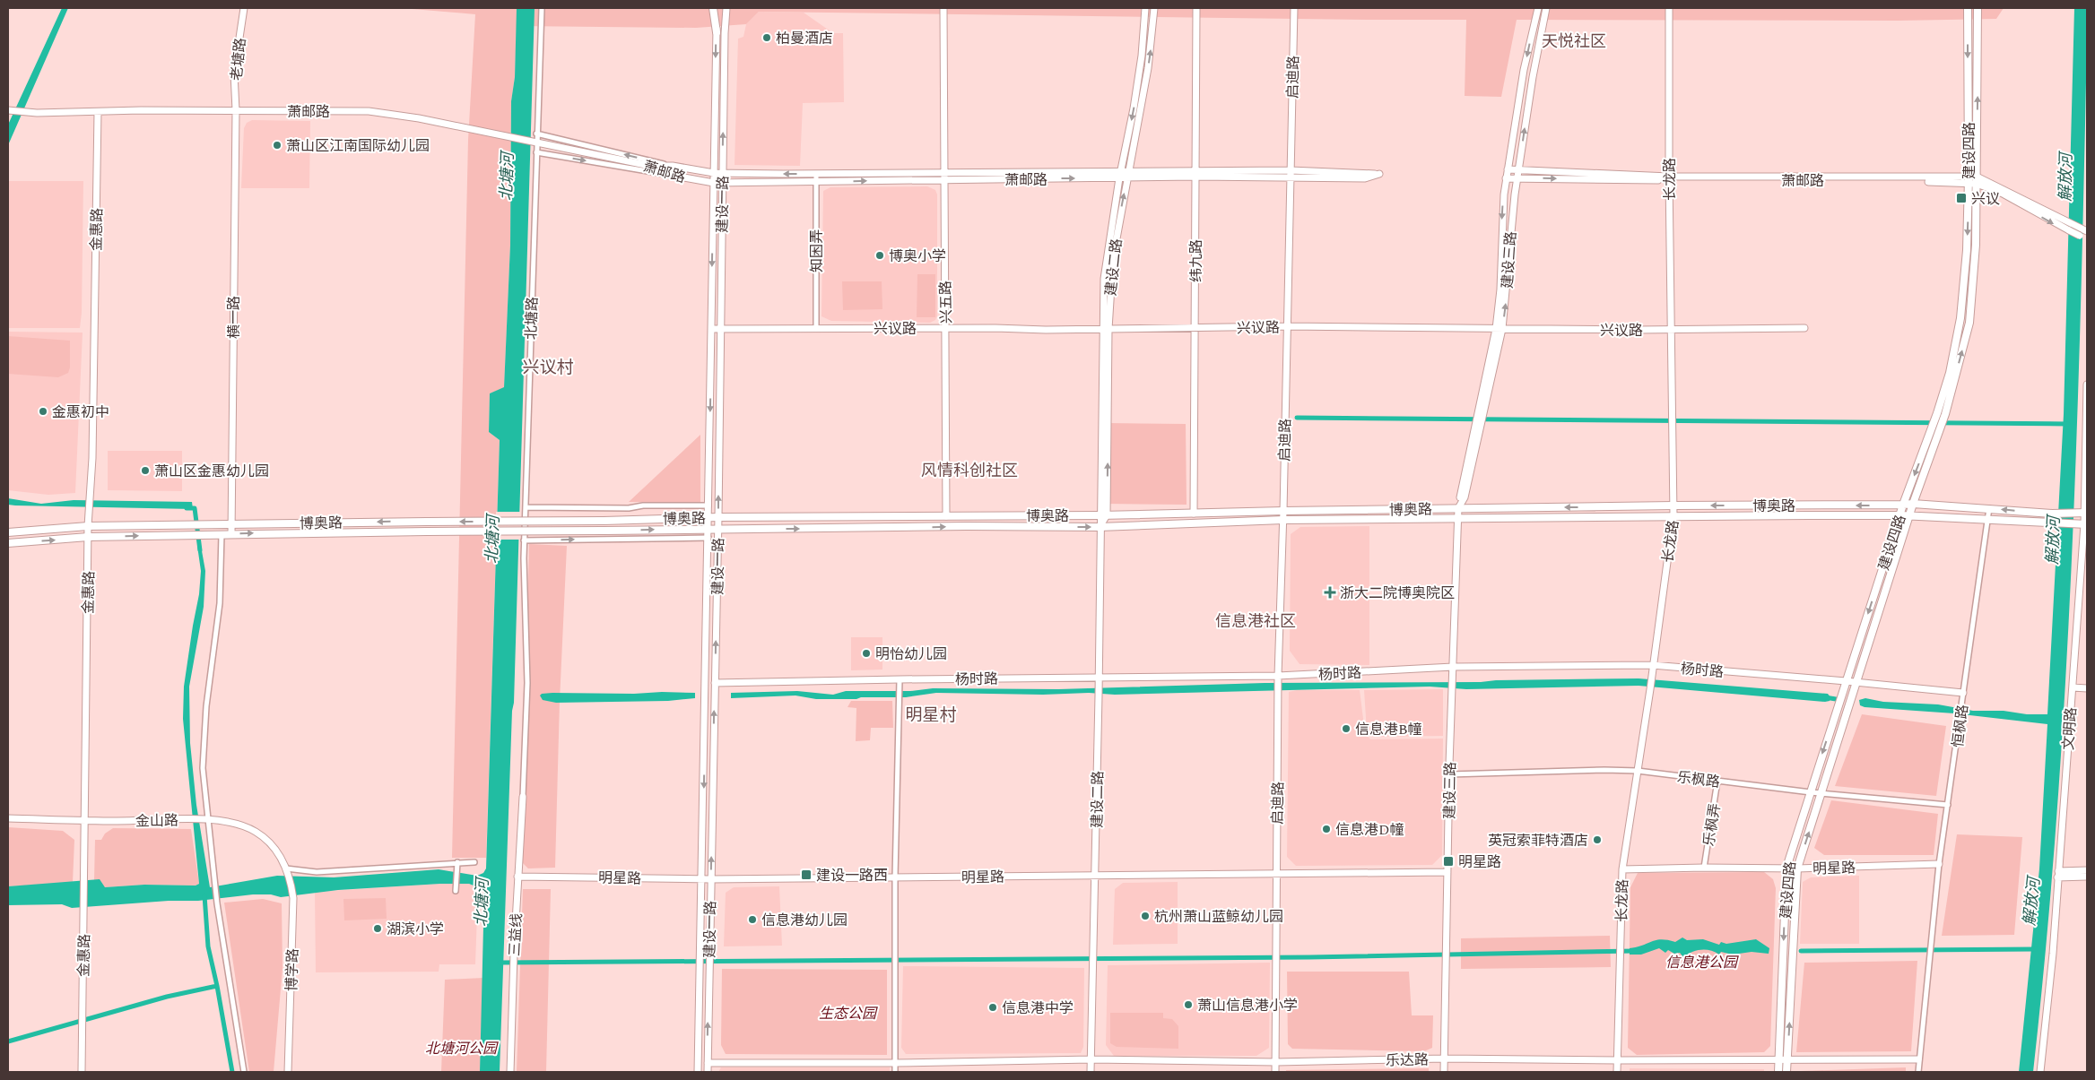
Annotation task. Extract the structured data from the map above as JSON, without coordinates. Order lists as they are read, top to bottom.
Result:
{
  "streets": {
    "main road": ["建设四路", "博奥路"],
    "street": [
      "老塘路",
      "启迪路",
      "萧邮路",
      "长龙路",
      "建设一路",
      "金惠路",
      "知困弄",
      "建设三路",
      "纬九路",
      "建设二路",
      "兴五路",
      "横一路",
      "北塘路",
      "兴议路",
      "杨时路",
      "恒枫路",
      "文明路",
      "乐枫路",
      "金山路",
      "乐枫弄",
      "明星路",
      "三益线",
      "博学路",
      "乐达路"
    ]
  },
  "crossings": [
    ["老塘路", "萧邮路"],
    ["老塘路", "横一路"],
    ["启迪路", "兴议路"],
    ["启迪路", "博奥路"],
    ["启迪路", "杨时路"],
    ["启迪路", "明星路"],
    ["启迪路", "乐达路"],
    ["萧邮路", "建设四路"],
    ["萧邮路", "长龙路"],
    ["萧邮路", "建设一路"],
    ["萧邮路", "金惠路"],
    ["萧邮路", "知困弄"],
    ["萧邮路", "建设三路"],
    ["萧邮路", "兴五路"],
    ["萧邮路", "横一路"],
    ["萧邮路", "北塘路"],
    ["建设四路", "博奥路"],
    ["建设四路", "杨时路"],
    ["建设四路", "乐枫路"],
    ["建设四路", "明星路"],
    ["建设四路", "乐达路"],
    ["长龙路", "兴议路"],
    ["长龙路", "博奥路"],
    ["长龙路", "杨时路"],
    ["长龙路", "乐枫路"],
    ["长龙路", "明星路"],
    ["长龙路", "乐达路"],
    ["建设一路", "兴议路"],
    ["建设一路", "博奥路"],
    ["建设一路", "杨时路"],
    ["建设一路", "明星路"],
    ["建设一路", "乐达路"],
    ["金惠路", "博奥路"],
    ["金惠路", "金山路"],
    ["知困弄", "兴议路"],
    ["建设三路", "兴议路"],
    ["建设三路", "博奥路"],
    ["建设三路", "杨时路"],
    ["建设三路", "乐枫路"],
    ["建设三路", "明星路"],
    ["建设三路", "乐达路"],
    ["纬九路", "兴议路"],
    ["纬九路", "博奥路"],
    ["建设二路", "兴议路"],
    ["建设二路", "博奥路"],
    ["建设二路", "杨时路"],
    ["建设二路", "明星路"],
    ["建设二路", "乐达路"],
    ["兴五路", "兴议路"],
    ["兴五路", "博奥路"],
    ["横一路", "博奥路"],
    ["北塘路", "三益线"],
    ["博奥路", "恒枫路"],
    ["博奥路", "文明路"],
    ["杨时路", "恒枫路"],
    ["恒枫路", "乐枫路"],
    ["恒枫路", "明星路"],
    ["恒枫路", "乐达路"],
    ["乐枫路", "乐枫弄"],
    ["金山路", "博学路"],
    ["乐枫弄", "明星路"],
    ["明星路", "三益线"]
  ],
  "districts": [
    "天悦社区",
    "兴议村",
    "风情科创社区",
    "信息港社区",
    "明星村"
  ],
  "water": ["北塘河", "解放河"],
  "parks": ["信息港公园", "生态公园", "北塘河公园"],
  "places": {
    "other": [
      "柏曼酒店",
      "萧山区江南国际幼儿园",
      "博奥小学",
      "金惠初中",
      "萧山区金惠幼儿园",
      "明怡幼儿园",
      "信息港B幢",
      "信息港D幢",
      "英冠索菲特酒店",
      "杭州萧山蓝鲸幼儿园",
      "信息港幼儿园",
      "湖滨小学",
      "萧山信息港小学",
      "信息港中学"
    ],
    "transit": ["兴议", "明星路", "建设一路西"],
    "health": ["浙大二院博奥院区"]
  }
}
